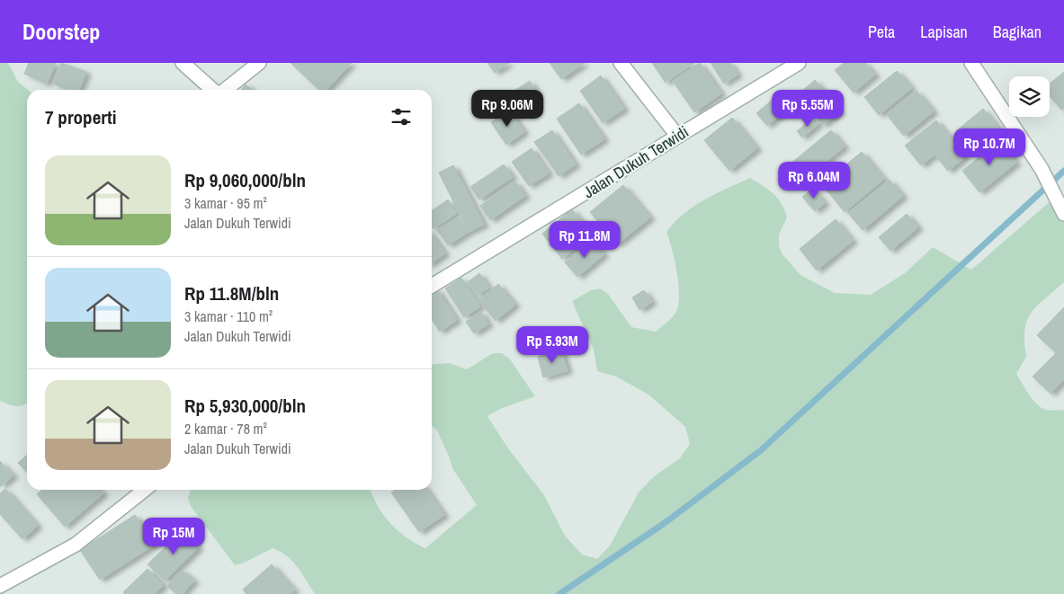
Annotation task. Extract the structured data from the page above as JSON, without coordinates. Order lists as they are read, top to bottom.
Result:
{
  "streets": {
    "street": ["Jalan Dukuh Terwidi"]
  },
  "page": {
    "header": "Doorstep",
    "nav": ["Peta", "Lapisan", "Bagikan"],
    "price": [
      "Rp 9.06M",
      "Rp 5.55M",
      "Rp 10.7M",
      "Rp 6.04M",
      "Rp 11.8M",
      "Rp 5.93M",
      "Rp 15M"
    ],
    "heading": "7 properti",
    "list": [
      {
        "name": "Rp 9,060,000/bln",
        "note": "3 kamar · 95 m² · Jalan Dukuh Terwidi"
      },
      {
        "name": "Rp 11.8M/bln",
        "note": "3 kamar · 110 m² · Jalan Dukuh Terwidi"
      },
      {
        "name": "Rp 5,930,000/bln",
        "note": "2 kamar · 78 m² · Jalan Dukuh Terwidi"
      }
    ]
  }
}
